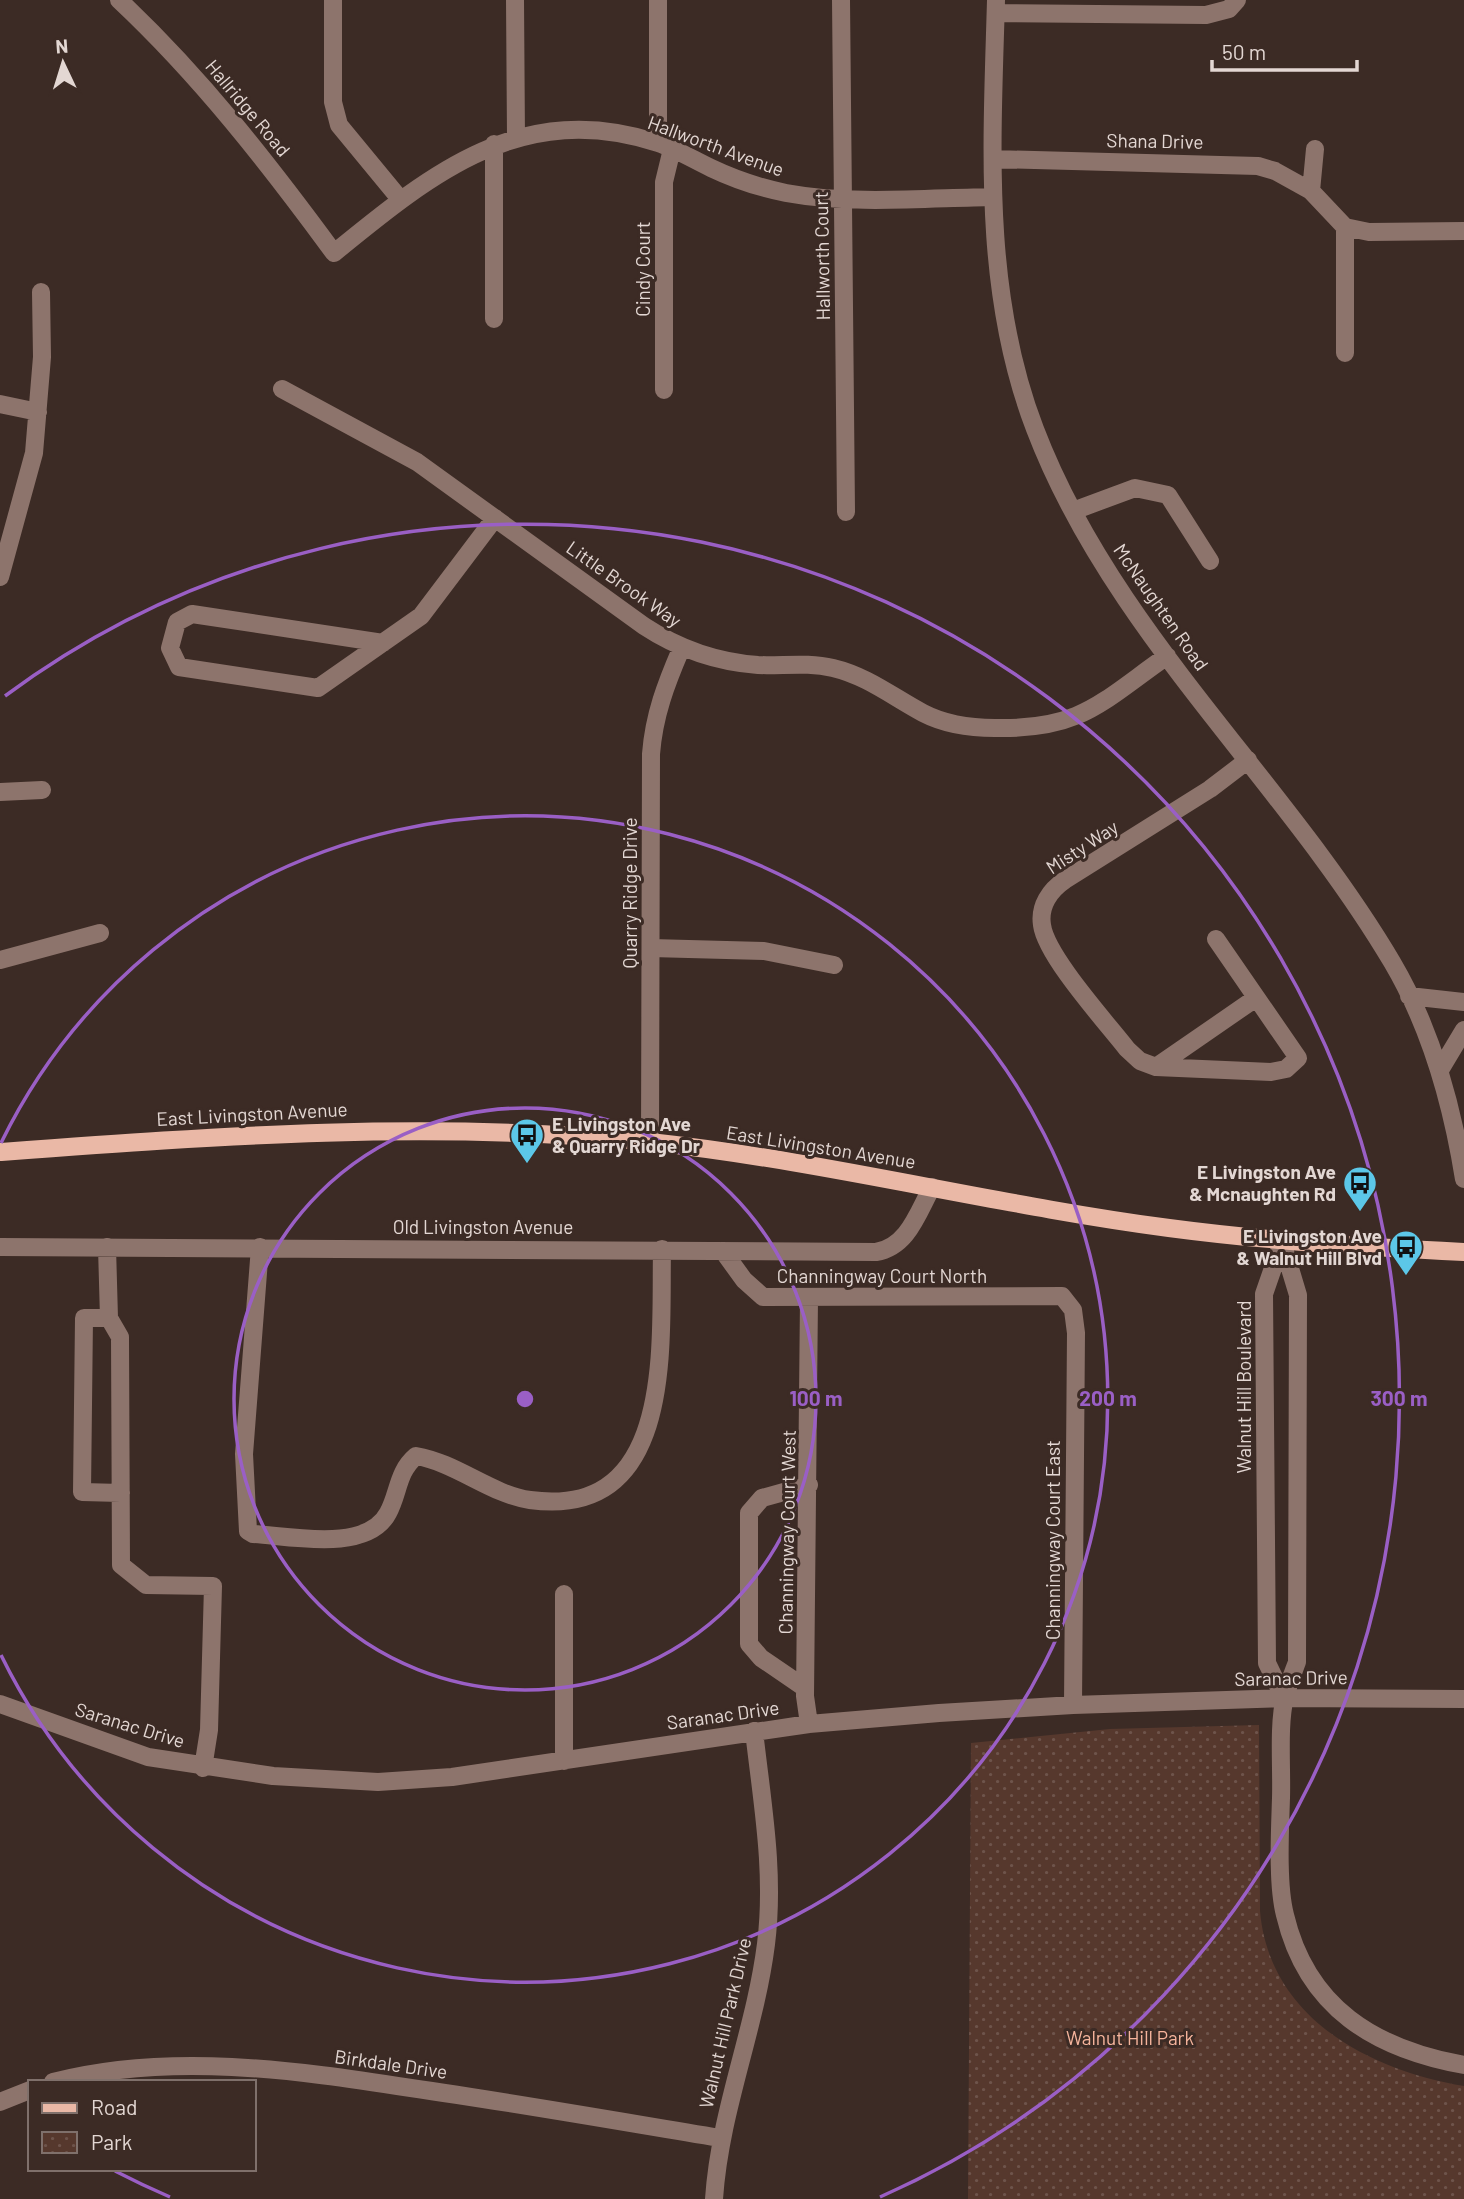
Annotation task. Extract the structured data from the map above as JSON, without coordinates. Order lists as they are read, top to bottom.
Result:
{
  "streets": {
    "main road": ["East Livingston Avenue"],
    "street": [
      "Hallridge Road",
      "Shana Drive",
      "Hallworth Avenue",
      "Hallworth Court",
      "Cindy Court",
      "Little Brook Way",
      "McNaughten Road",
      "Misty Way",
      "Quarry Ridge Drive",
      "Old Livingston Avenue",
      "Channingway Court North",
      "Walnut Hill Boulevard",
      "Channingway Court West",
      "Channingway Court East",
      "Saranac Drive",
      "Walnut Hill Park Drive",
      "Birkdale Drive"
    ]
  },
  "crossings": [
    ["Hallridge Road", "Hallworth Avenue"],
    ["Shana Drive", "McNaughten Road"],
    ["Hallworth Avenue", "Hallworth Court"],
    ["Hallworth Avenue", "Cindy Court"],
    ["Hallworth Avenue", "McNaughten Road"],
    ["Little Brook Way", "McNaughten Road"],
    ["Little Brook Way", "Quarry Ridge Drive"],
    ["McNaughten Road", "Misty Way"],
    ["Quarry Ridge Drive", "East Livingston Avenue"],
    ["East Livingston Avenue", "Old Livingston Avenue"],
    ["East Livingston Avenue", "Walnut Hill Boulevard"],
    ["Old Livingston Avenue", "Channingway Court North"],
    ["Channingway Court North", "Channingway Court West"],
    ["Channingway Court North", "Channingway Court East"],
    ["Walnut Hill Boulevard", "Saranac Drive"],
    ["Channingway Court West", "Saranac Drive"],
    ["Channingway Court East", "Saranac Drive"],
    ["Saranac Drive", "Walnut Hill Park Drive"],
    ["Walnut Hill Park Drive", "Birkdale Drive"]
  ],
  "parks": ["Walnut Hill Park"],
  "places": {
    "bus stop": ["E Livingston Ave & Quarry Ridge Dr", "E Livingston Ave & Mcnaughten Rd", "E Livingston Ave & Walnut Hill Blvd"]
  },
  "legend": ["Road", "Park"],
  "scale_bar": "50 m",
  "north": "top",
  "rings": ["100 m", "200 m", "300 m"]
}
